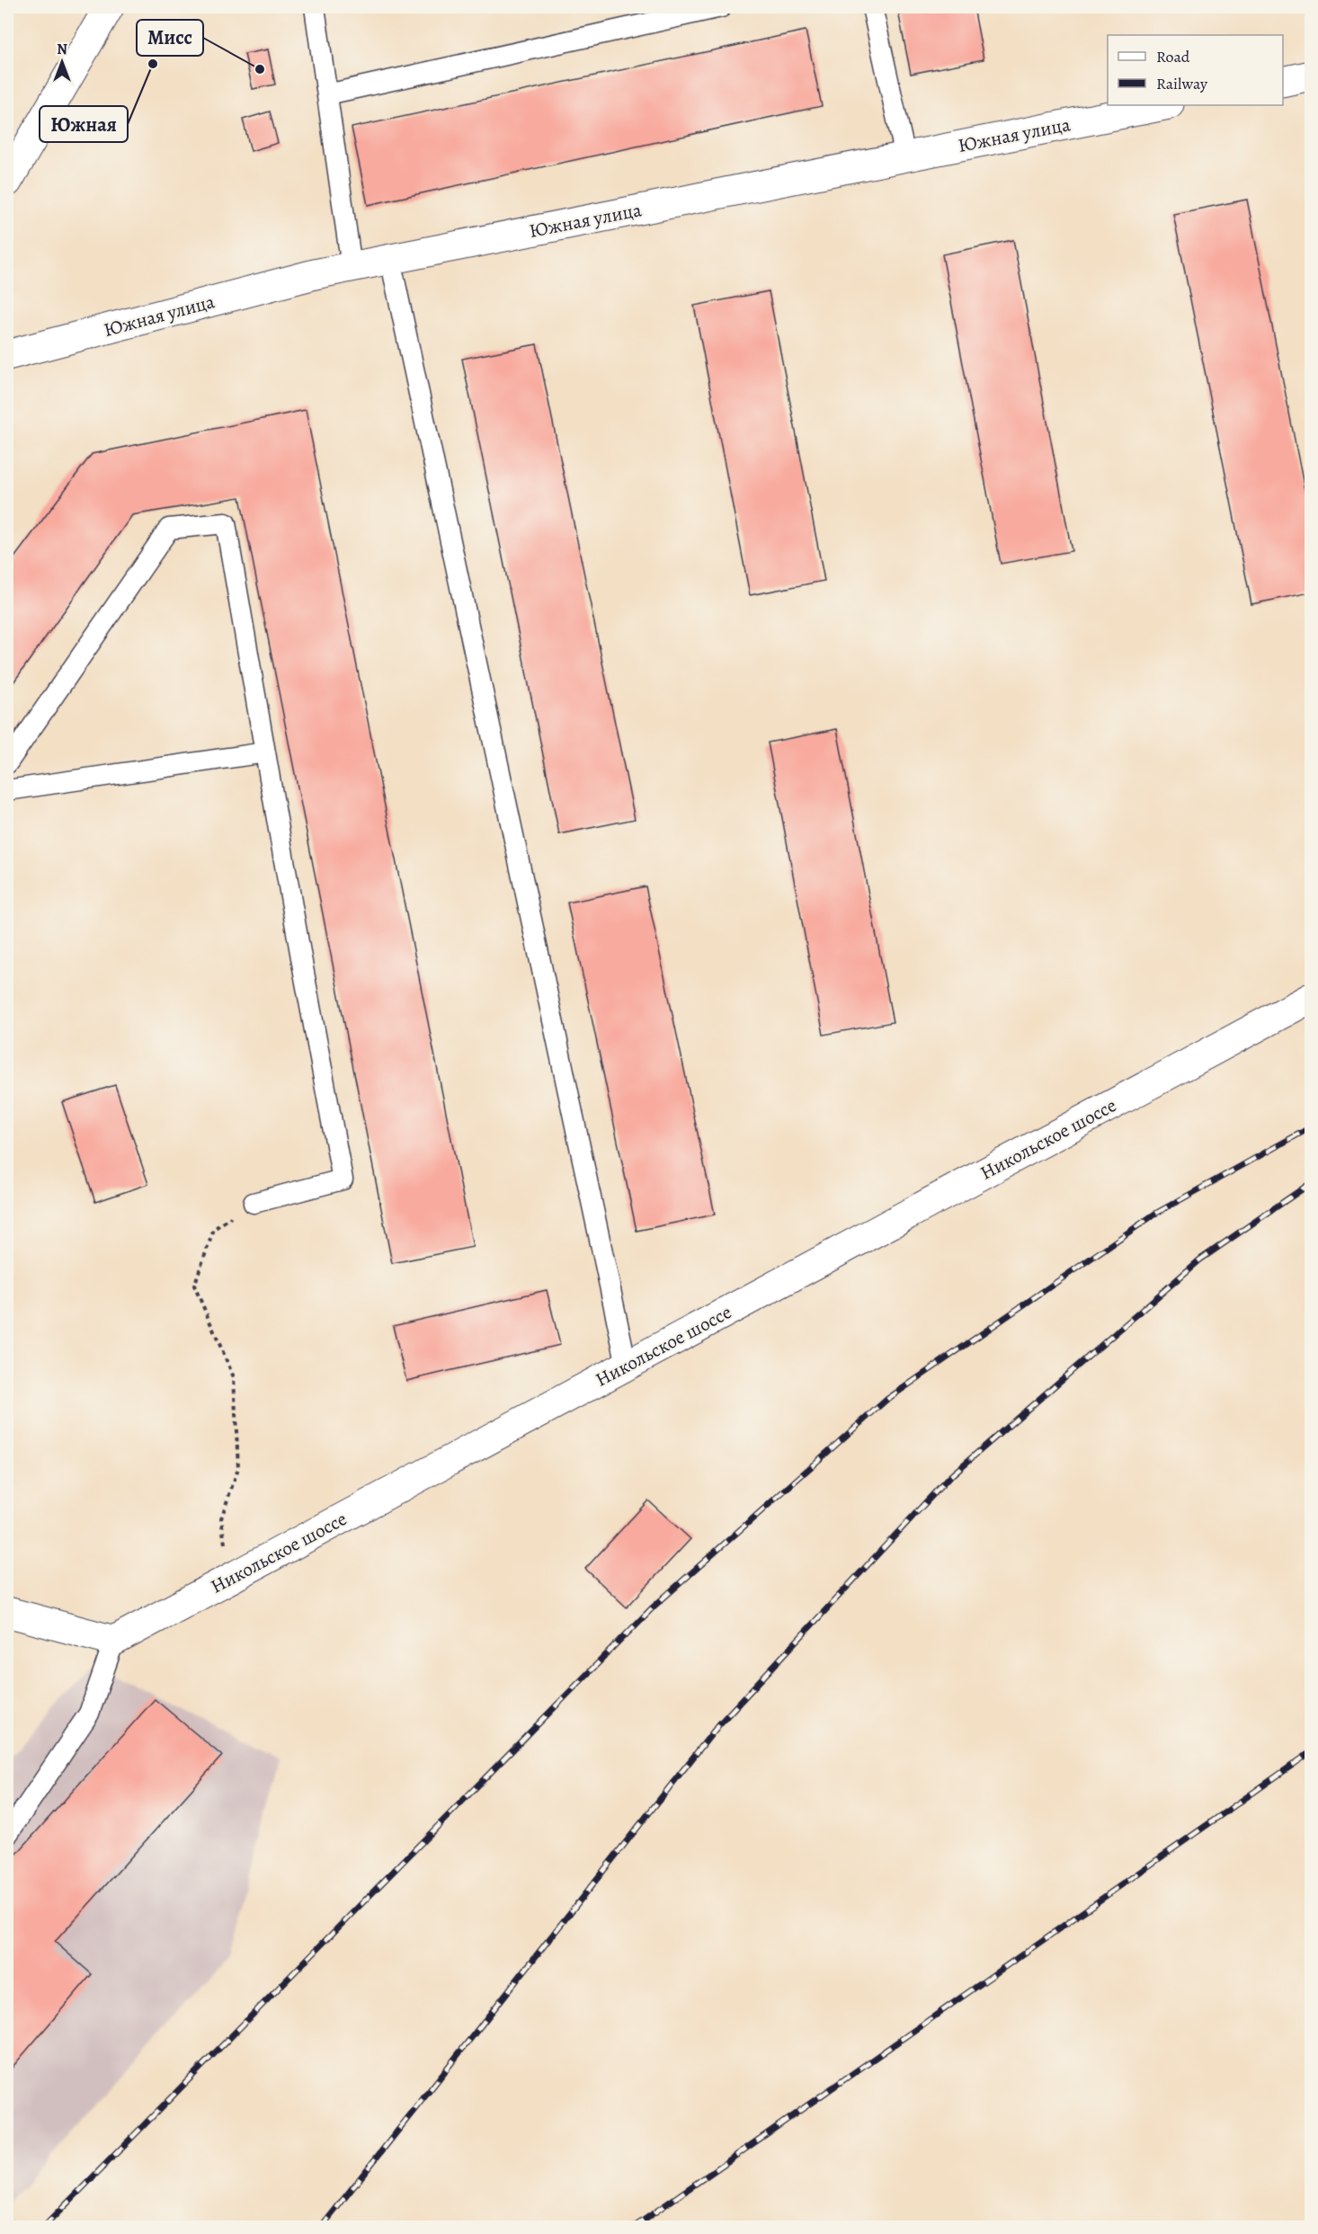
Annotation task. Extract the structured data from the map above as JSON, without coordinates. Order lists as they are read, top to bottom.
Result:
{
  "streets": {
    "street": ["Южная улица", "Никольское шоссе"]
  },
  "places": ["Южная", "Мисс"],
  "legend": ["Road", "Railway"],
  "north": "top"
}
